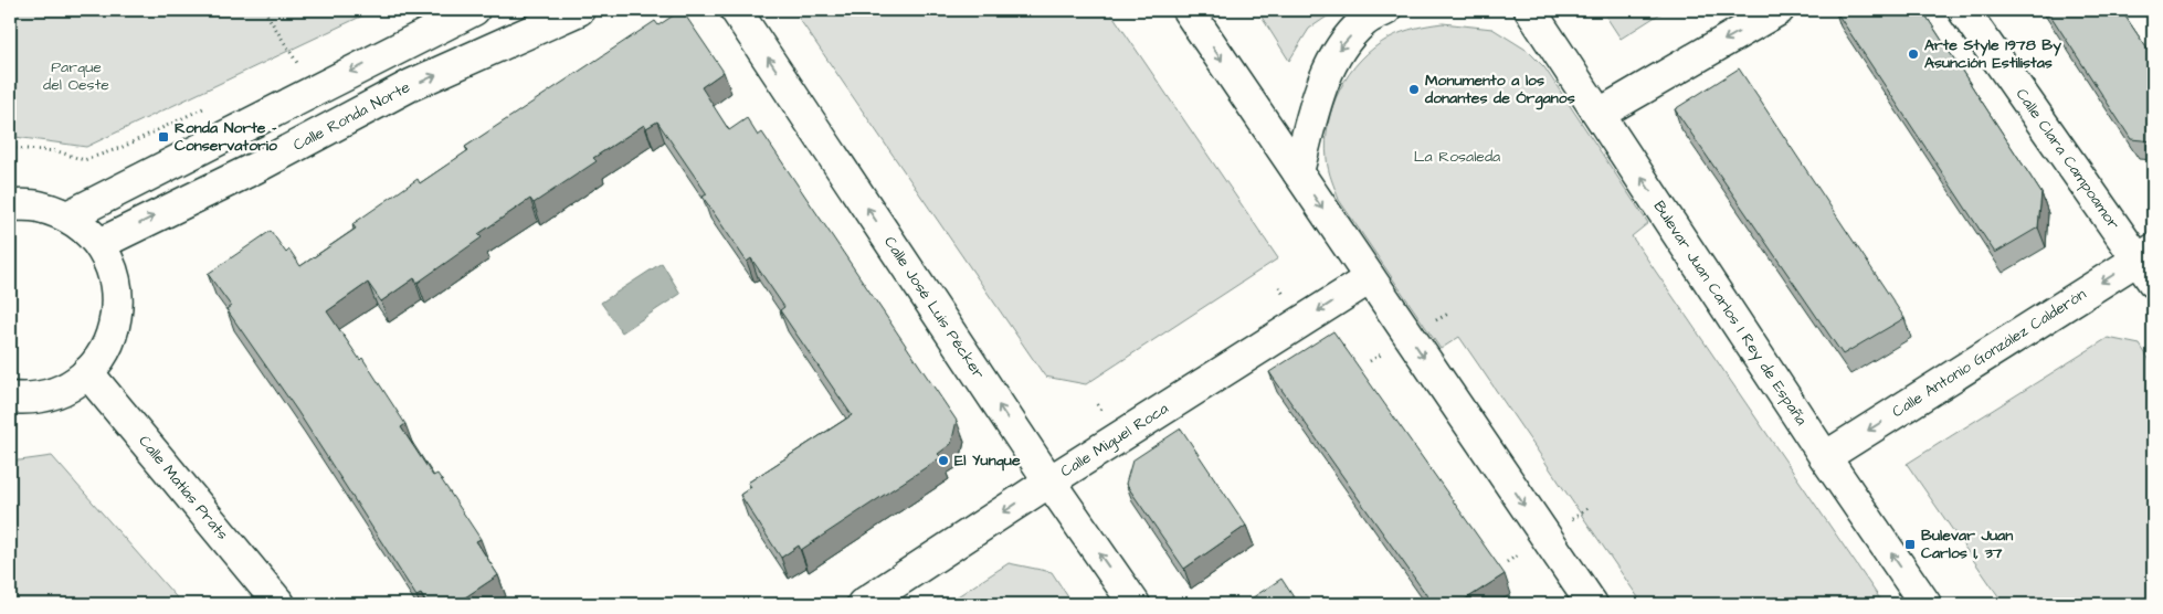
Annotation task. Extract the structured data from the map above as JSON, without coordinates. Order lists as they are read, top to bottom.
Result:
{
  "streets": {
    "street": [
      "Calle Ronda Norte",
      "Calle Clara Campoamor",
      "Calle José Luis Pécker",
      "Bulevar Juan Carlos I Rey de España",
      "Calle Antonio González Calderón",
      "Calle Miguel Roca",
      "Calle Matías Prats"
    ]
  },
  "crossings": [
    ["Calle Clara Campoamor", "Calle Antonio González Calderón"],
    ["Calle José Luis Pécker", "Calle Miguel Roca"],
    ["Bulevar Juan Carlos I Rey de España", "Calle Antonio González Calderón"]
  ],
  "one_way": [
    "Calle José Luis Pécker",
    "Bulevar Juan Carlos I Rey de España",
    "Calle Antonio González Calderón",
    "Calle Miguel Roca"
  ],
  "parks": ["Parque del Oeste", "La Rosaleda"],
  "places": {
    "other": ["Arte Style 1978 By Asunción Estilistas", "Monumento a los donantes de Órganos", "El Yunque"],
    "transit": ["Ronda Norte - Conservatorio", "Bulevar Juan Carlos I, 37"]
  }
}
